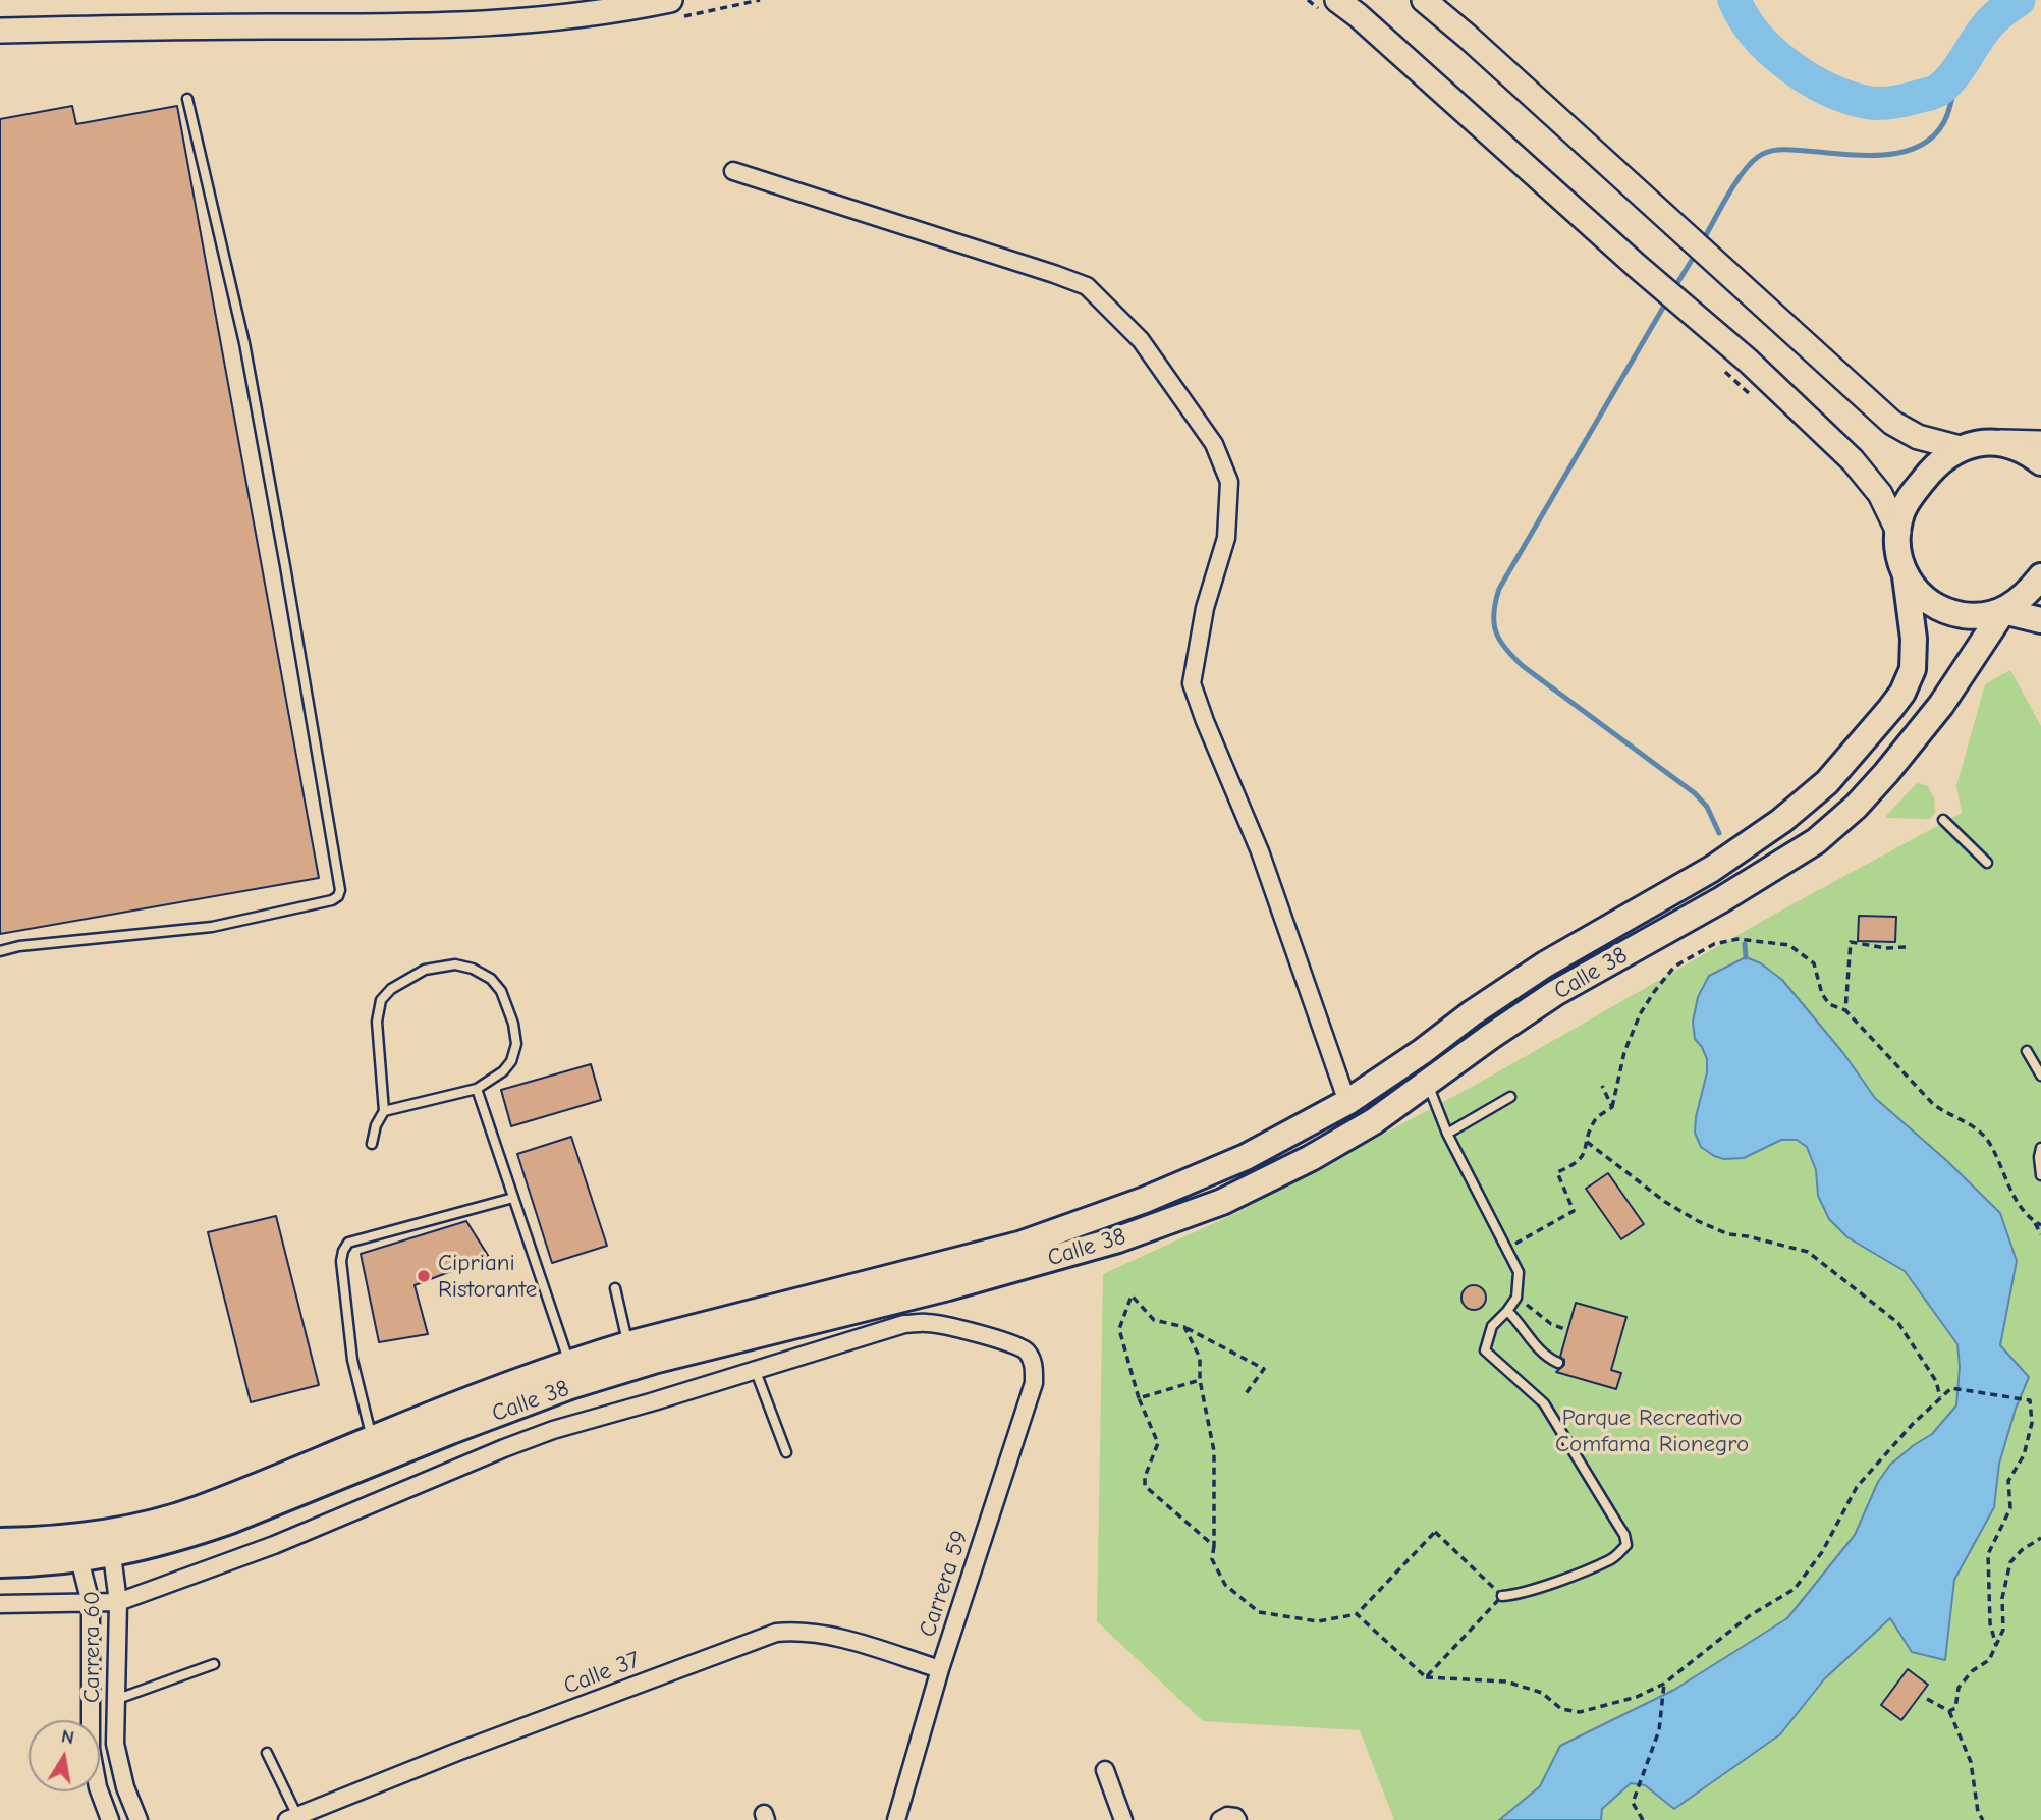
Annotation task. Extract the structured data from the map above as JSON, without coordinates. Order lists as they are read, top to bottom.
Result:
{
  "streets": {
    "main road": ["Calle 38"],
    "street": ["Carrera 59", "Carrera 60", "Calle 37"]
  },
  "crossings": [
    ["Calle 38", "Carrera 59"],
    ["Calle 38", "Carrera 60"],
    ["Carrera 59", "Calle 37"]
  ],
  "parks": ["Parque Recreativo Comfama Rionegro"],
  "places": ["Cipriani Ristorante"],
  "north": "top"
}
